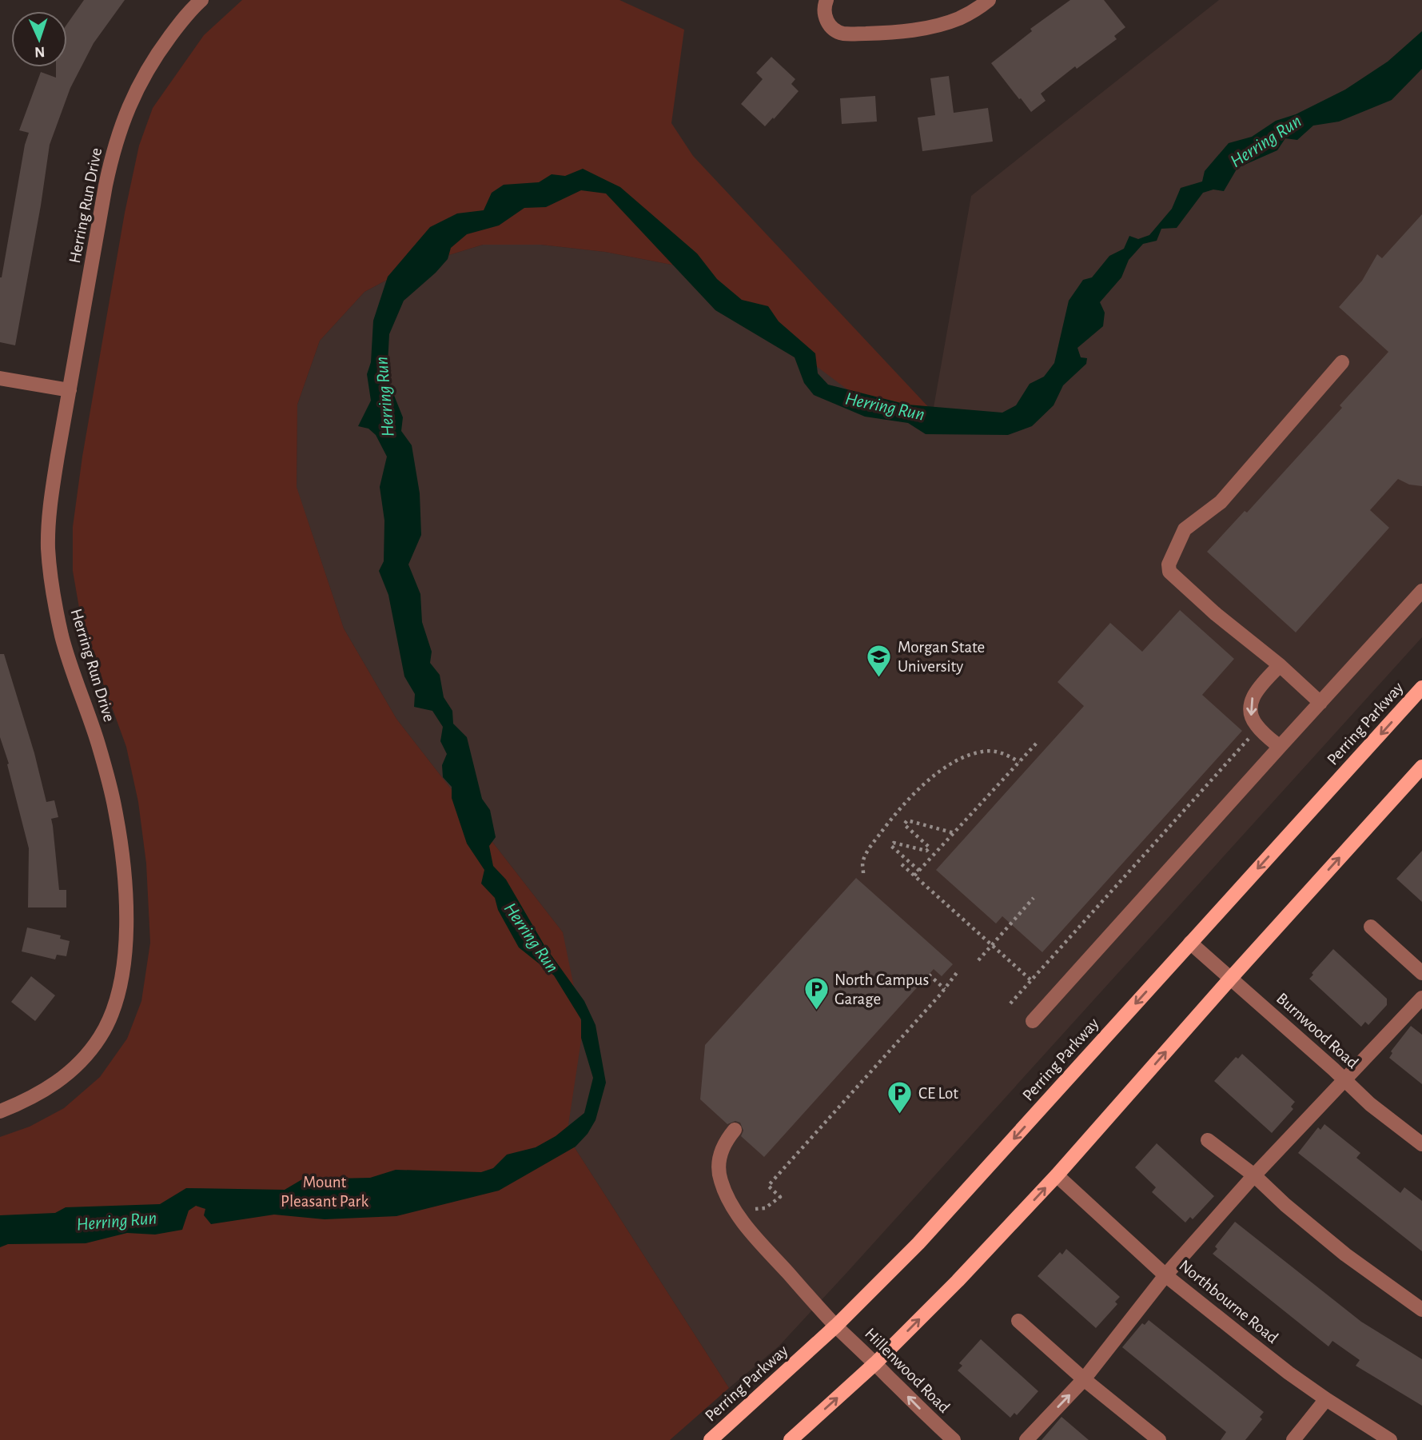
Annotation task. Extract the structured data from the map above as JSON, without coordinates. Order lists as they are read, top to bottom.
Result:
{
  "streets": {
    "main road": ["Perring Parkway"],
    "street": [
      "Herring Run Drive",
      "Burnwood Road",
      "Northbourne Road",
      "Hillenwood Road"
    ]
  },
  "crossings": [
    ["Perring Parkway", "Burnwood Road"],
    ["Perring Parkway", "Hillenwood Road"]
  ],
  "water": ["Herring Run"],
  "parks": ["Mount Pleasant Park"],
  "places": {
    "school or university": ["Morgan State University"],
    "parking": ["North Campus Garage", "CE Lot"]
  },
  "north": "bottom"
}
